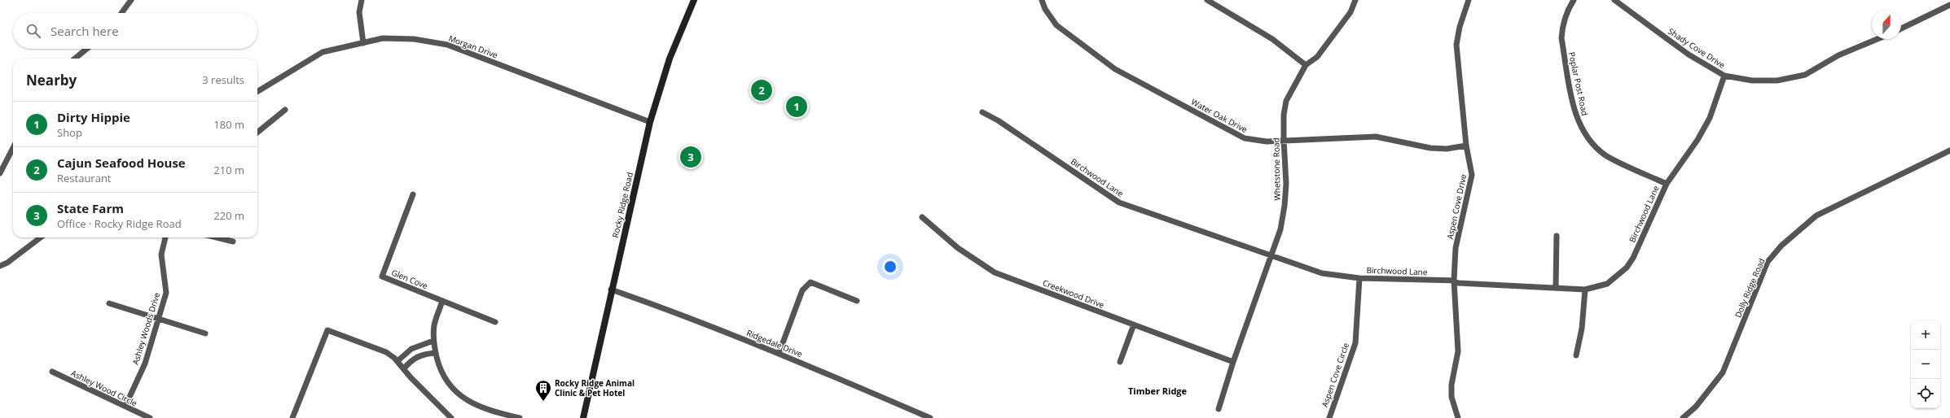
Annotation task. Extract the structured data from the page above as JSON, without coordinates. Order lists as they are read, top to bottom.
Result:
{
  "streets": {
    "main road": ["Rocky Ridge Road"],
    "street": [
      "Morgan Drive",
      "Shady Cove Drive",
      "Poplar Post Road",
      "Water Oak Drive",
      "Whetstone Road",
      "Birchwood Lane",
      "Aspen Cove Drive",
      "Glen Cove",
      "Dolly Ridge Road",
      "Creekwood Drive",
      "Ashley Woods Drive",
      "Ridgedale Drive",
      "Aspen Cove Circle",
      "Ashley Wood Circle"
    ]
  },
  "crossings": [
    ["Morgan Drive", "Rocky Ridge Road"],
    ["Shady Cove Drive", "Birchwood Lane"],
    ["Poplar Post Road", "Birchwood Lane"],
    ["Water Oak Drive", "Whetstone Road"],
    ["Water Oak Drive", "Aspen Cove Drive"],
    ["Whetstone Road", "Birchwood Lane"],
    ["Whetstone Road", "Creekwood Drive"],
    ["Birchwood Lane", "Aspen Cove Drive"],
    ["Birchwood Lane", "Aspen Cove Circle"],
    ["Rocky Ridge Road", "Ridgedale Drive"],
    ["Ashley Woods Drive", "Ashley Wood Circle"]
  ],
  "districts": ["Timber Ridge"],
  "places": {
    "building": ["Rocky Ridge Animal Clinic & Pet Hotel"]
  },
  "north": "top",
  "page": {
    "search": "Search here",
    "heading": ["Nearby", "3 results"],
    "pins": ["2", "1", "3"],
    "list": [
      {
        "mark": "1",
        "name": "Dirty Hippie",
        "note": "Shop",
        "value": "180 m"
      },
      {
        "mark": "2",
        "name": "Cajun Seafood House",
        "note": "Restaurant",
        "value": "210 m"
      },
      {
        "mark": "3",
        "name": "State Farm",
        "note": "Office · Rocky Ridge Road",
        "value": "220 m"
      }
    ],
    "map_buttons": ["+", "−"]
  }
}
